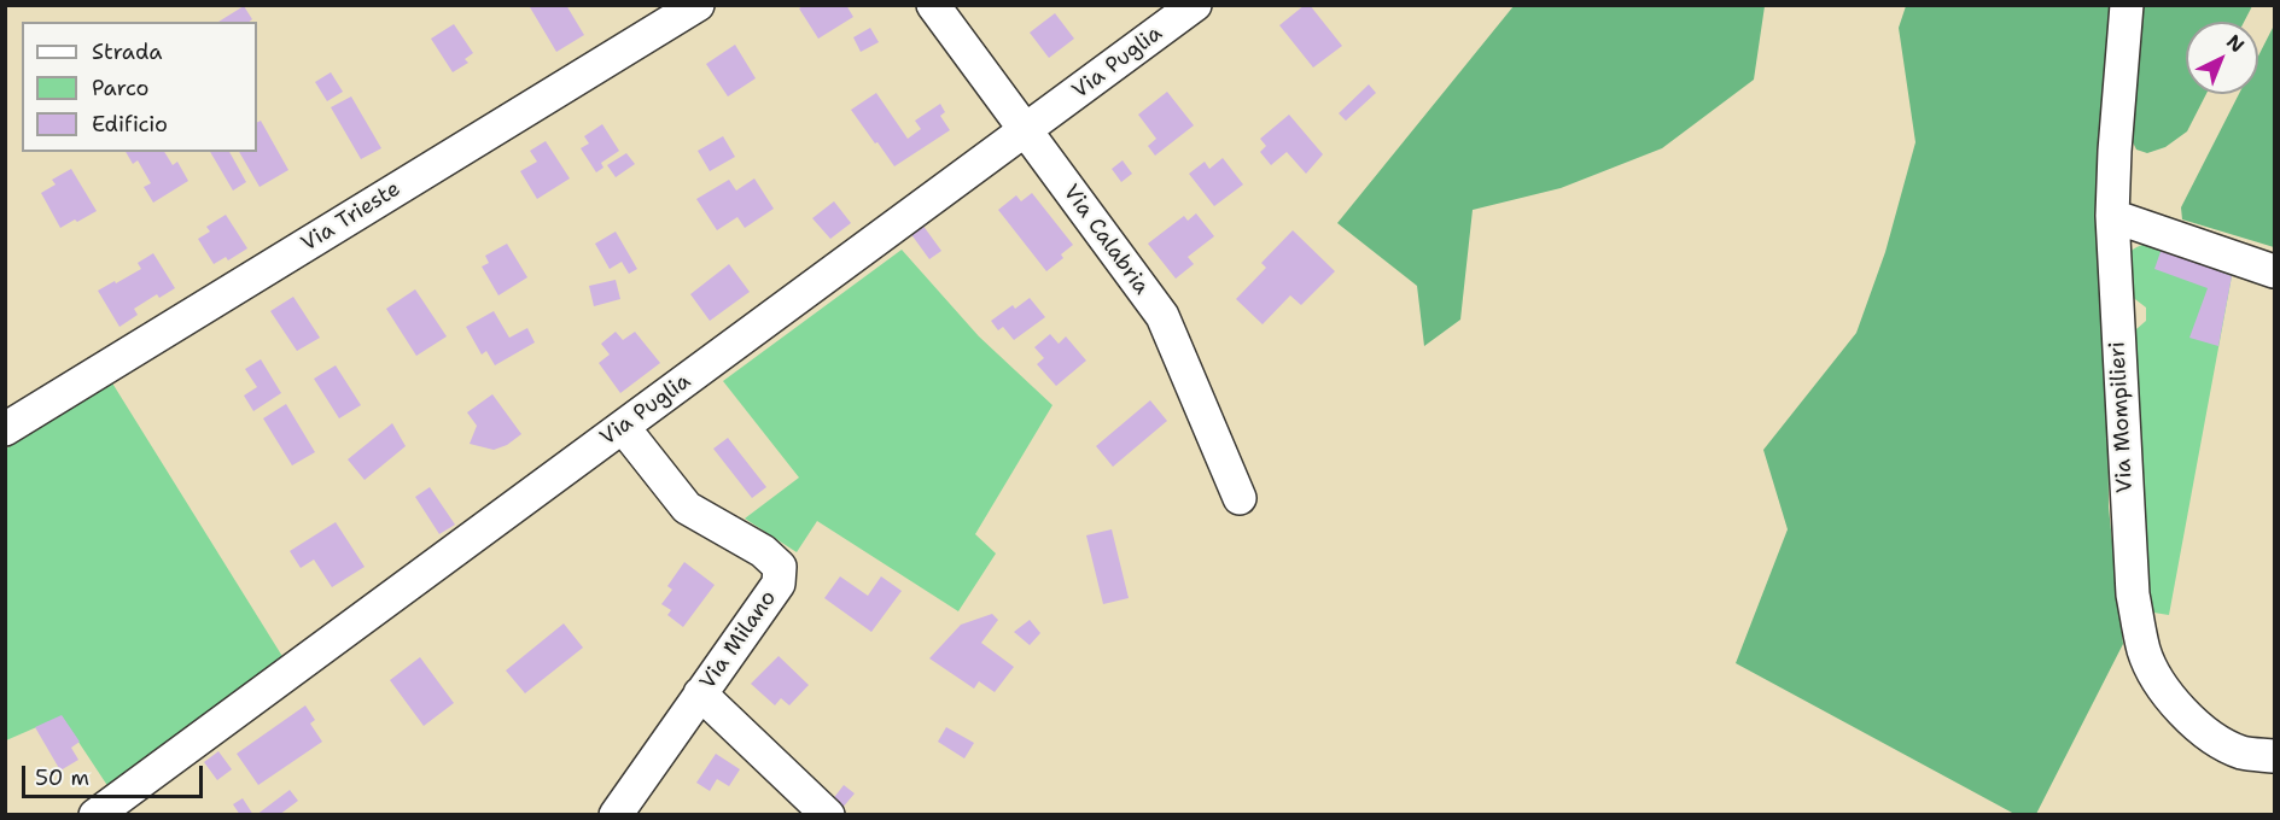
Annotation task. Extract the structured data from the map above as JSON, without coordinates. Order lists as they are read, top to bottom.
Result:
{
  "streets": {
    "street": [
      "Via Puglia",
      "Via Trieste",
      "Via Calabria",
      "Via Mompilieri",
      "Via Milano"
    ]
  },
  "crossings": [
    ["Via Puglia", "Via Calabria"],
    ["Via Puglia", "Via Milano"]
  ],
  "legend": ["Strada", "Parco", "Edificio"],
  "scale_bar": "50 m",
  "north": "top right"
}
